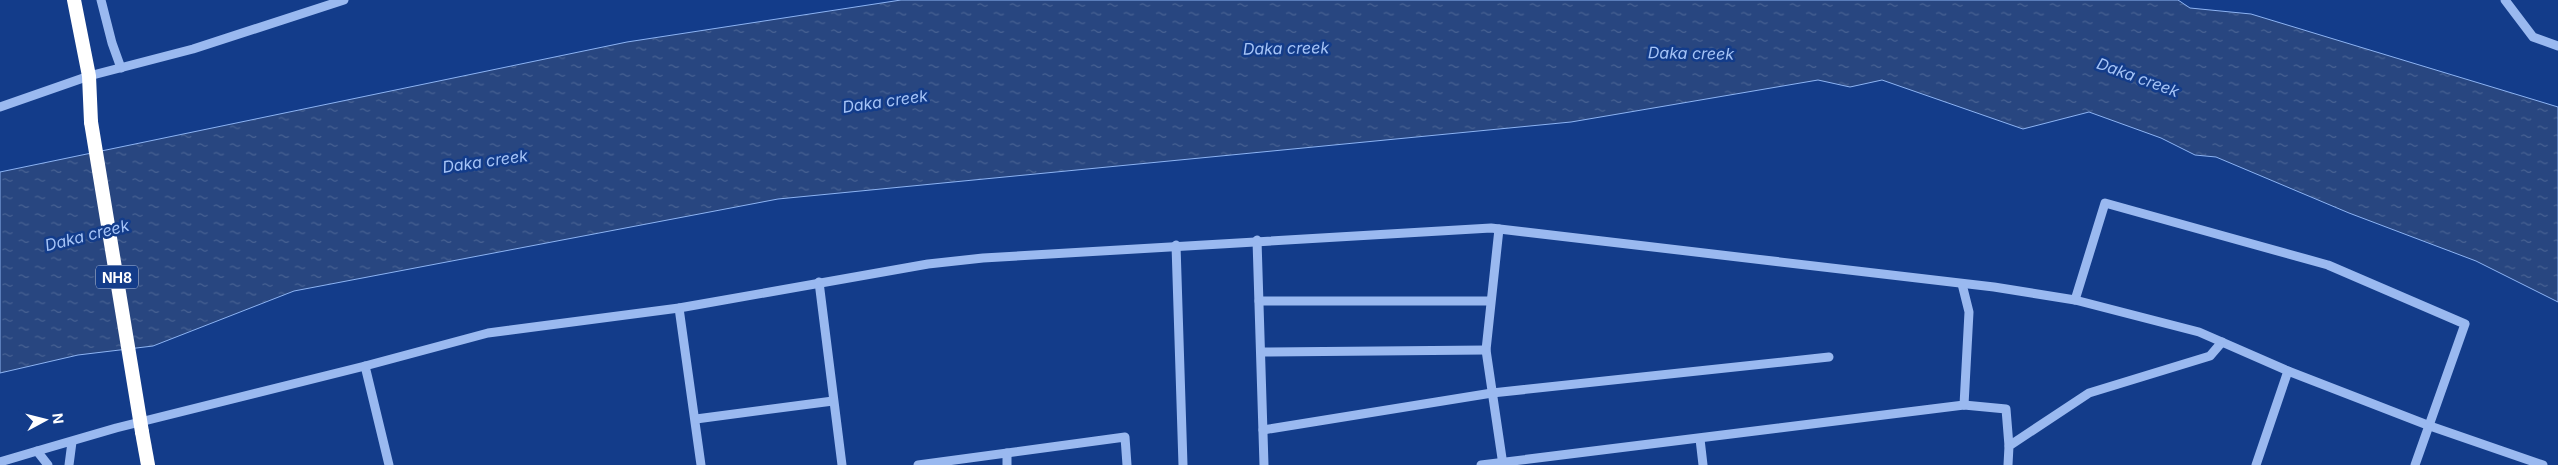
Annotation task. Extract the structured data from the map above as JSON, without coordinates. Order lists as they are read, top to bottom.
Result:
{
  "streets": {
    "highway": ["NH8"]
  },
  "water": ["Daka creek"],
  "north": "right"
}
